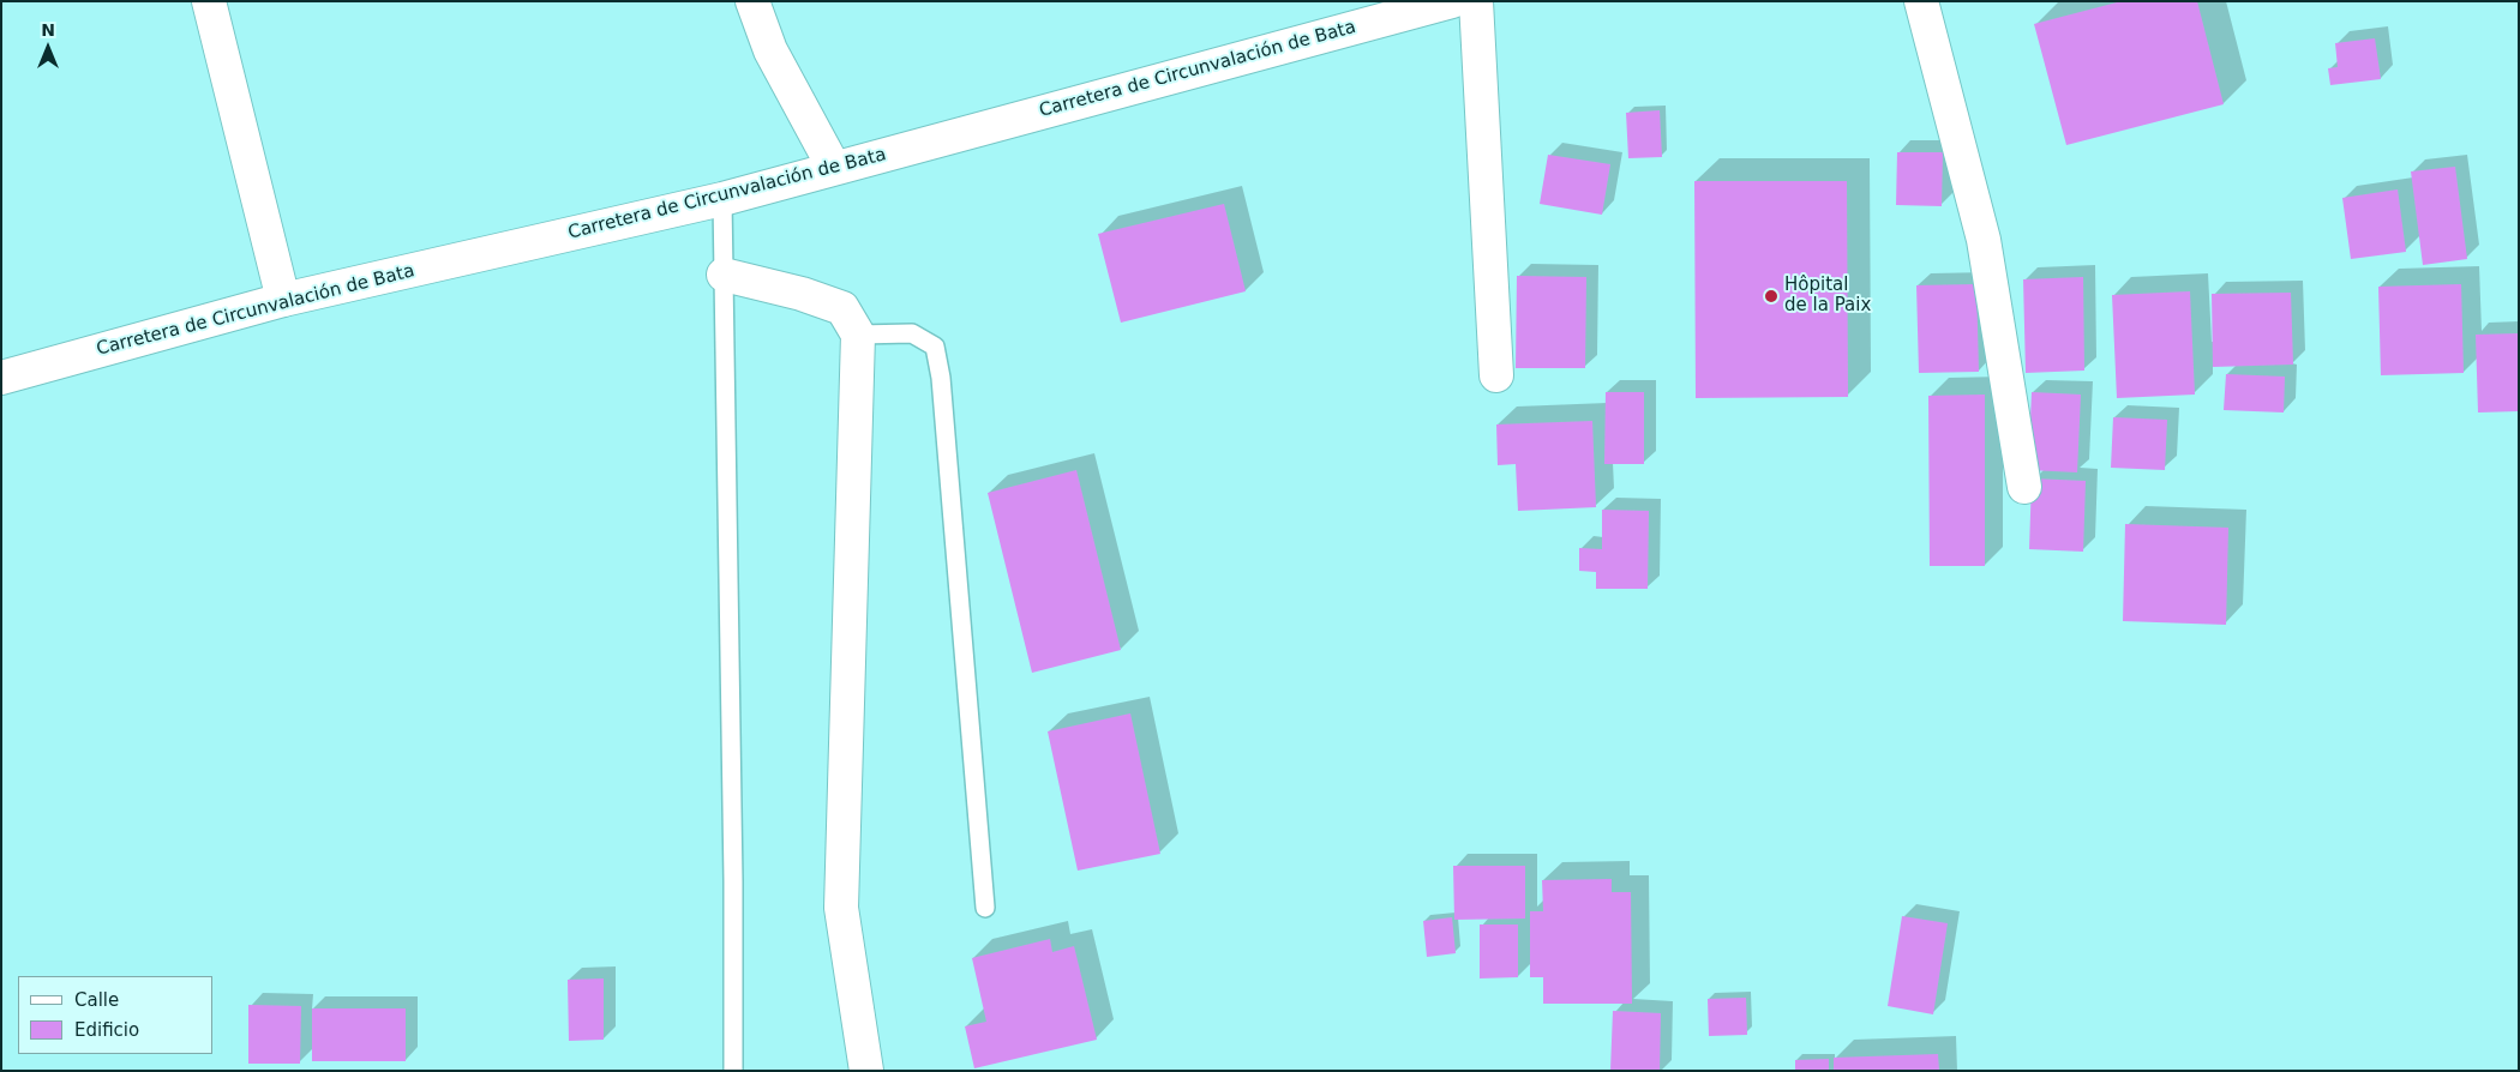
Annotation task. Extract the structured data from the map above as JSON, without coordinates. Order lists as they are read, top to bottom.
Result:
{
  "streets": {
    "street": ["Carretera de Circunvalación de Bata"]
  },
  "places": ["Hôpital de la Paix"],
  "legend": ["Calle", "Edificio"],
  "north": "top"
}
